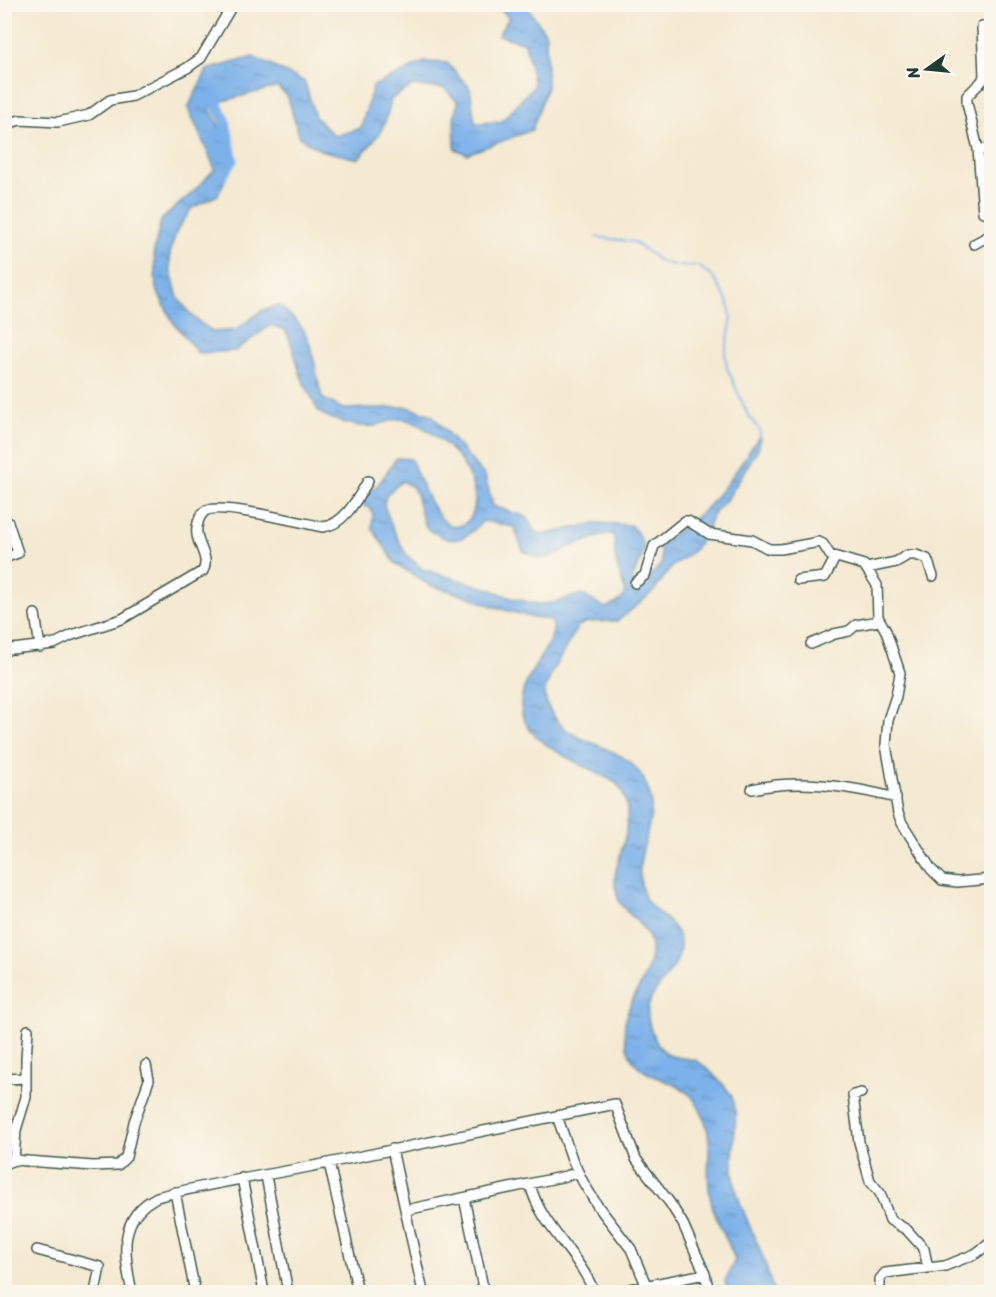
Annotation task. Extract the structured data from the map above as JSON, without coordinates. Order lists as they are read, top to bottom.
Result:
{
  "north": "left"
}
